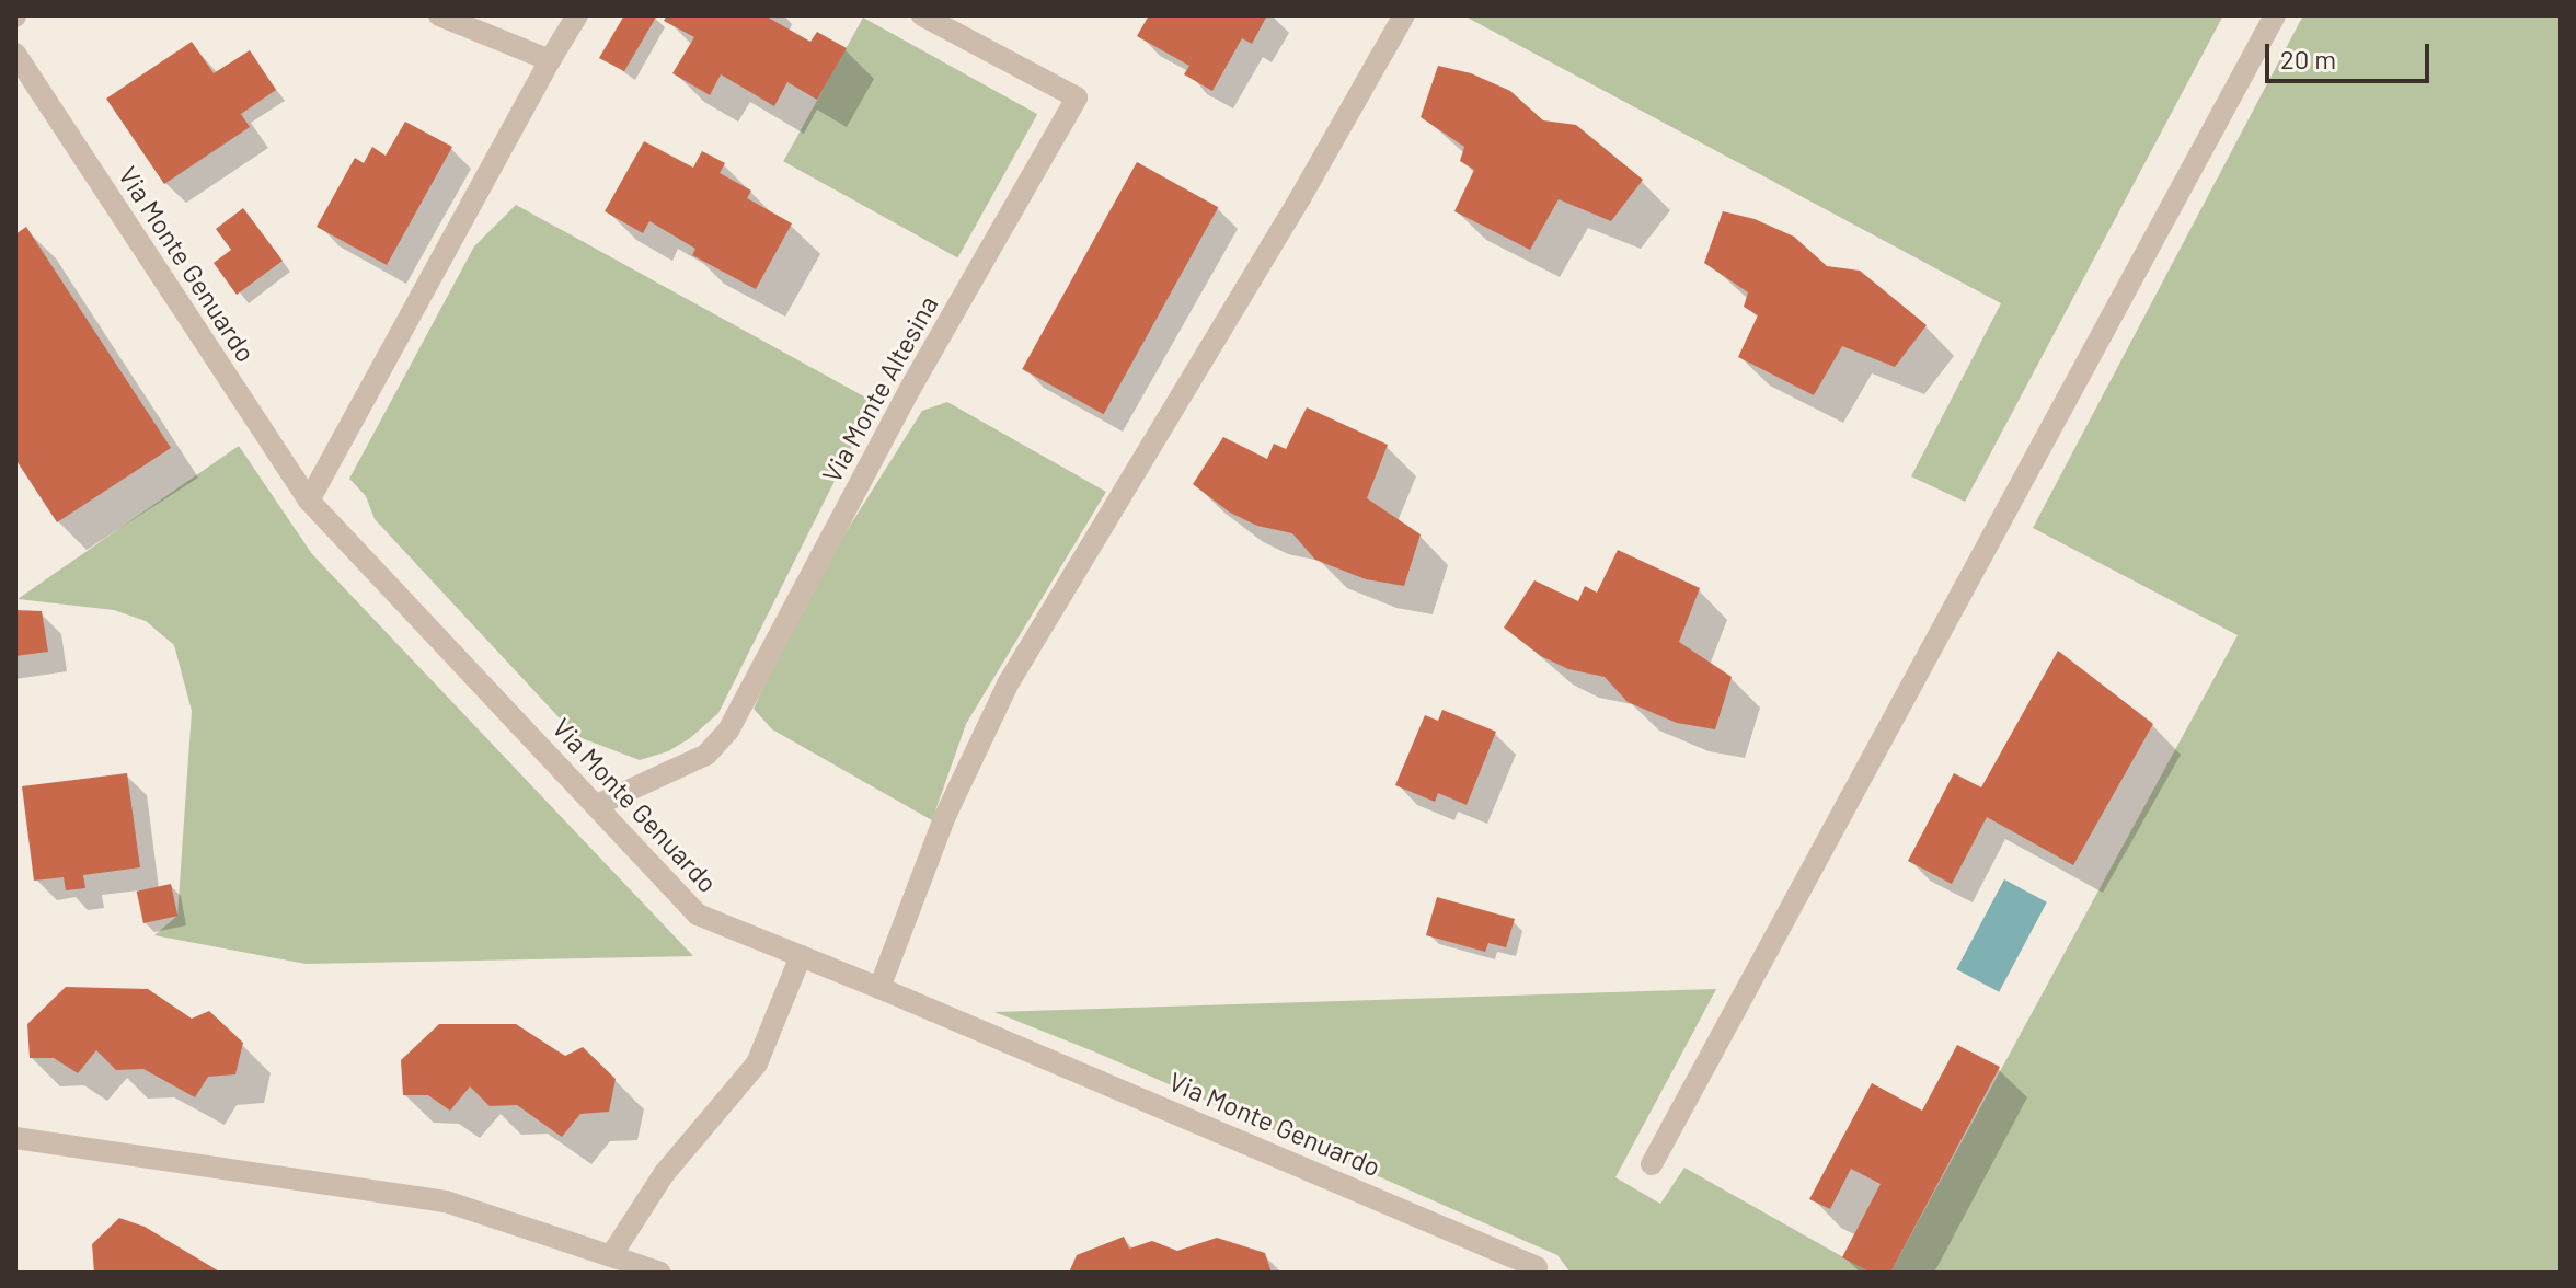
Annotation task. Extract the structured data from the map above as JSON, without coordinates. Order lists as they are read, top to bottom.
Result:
{
  "streets": {
    "street": ["Via Monte Genuardo", "Via Monte Altesina"]
  },
  "crossings": [
    ["Via Monte Genuardo", "Via Monte Altesina"]
  ],
  "scale_bar": "20 m"
}
